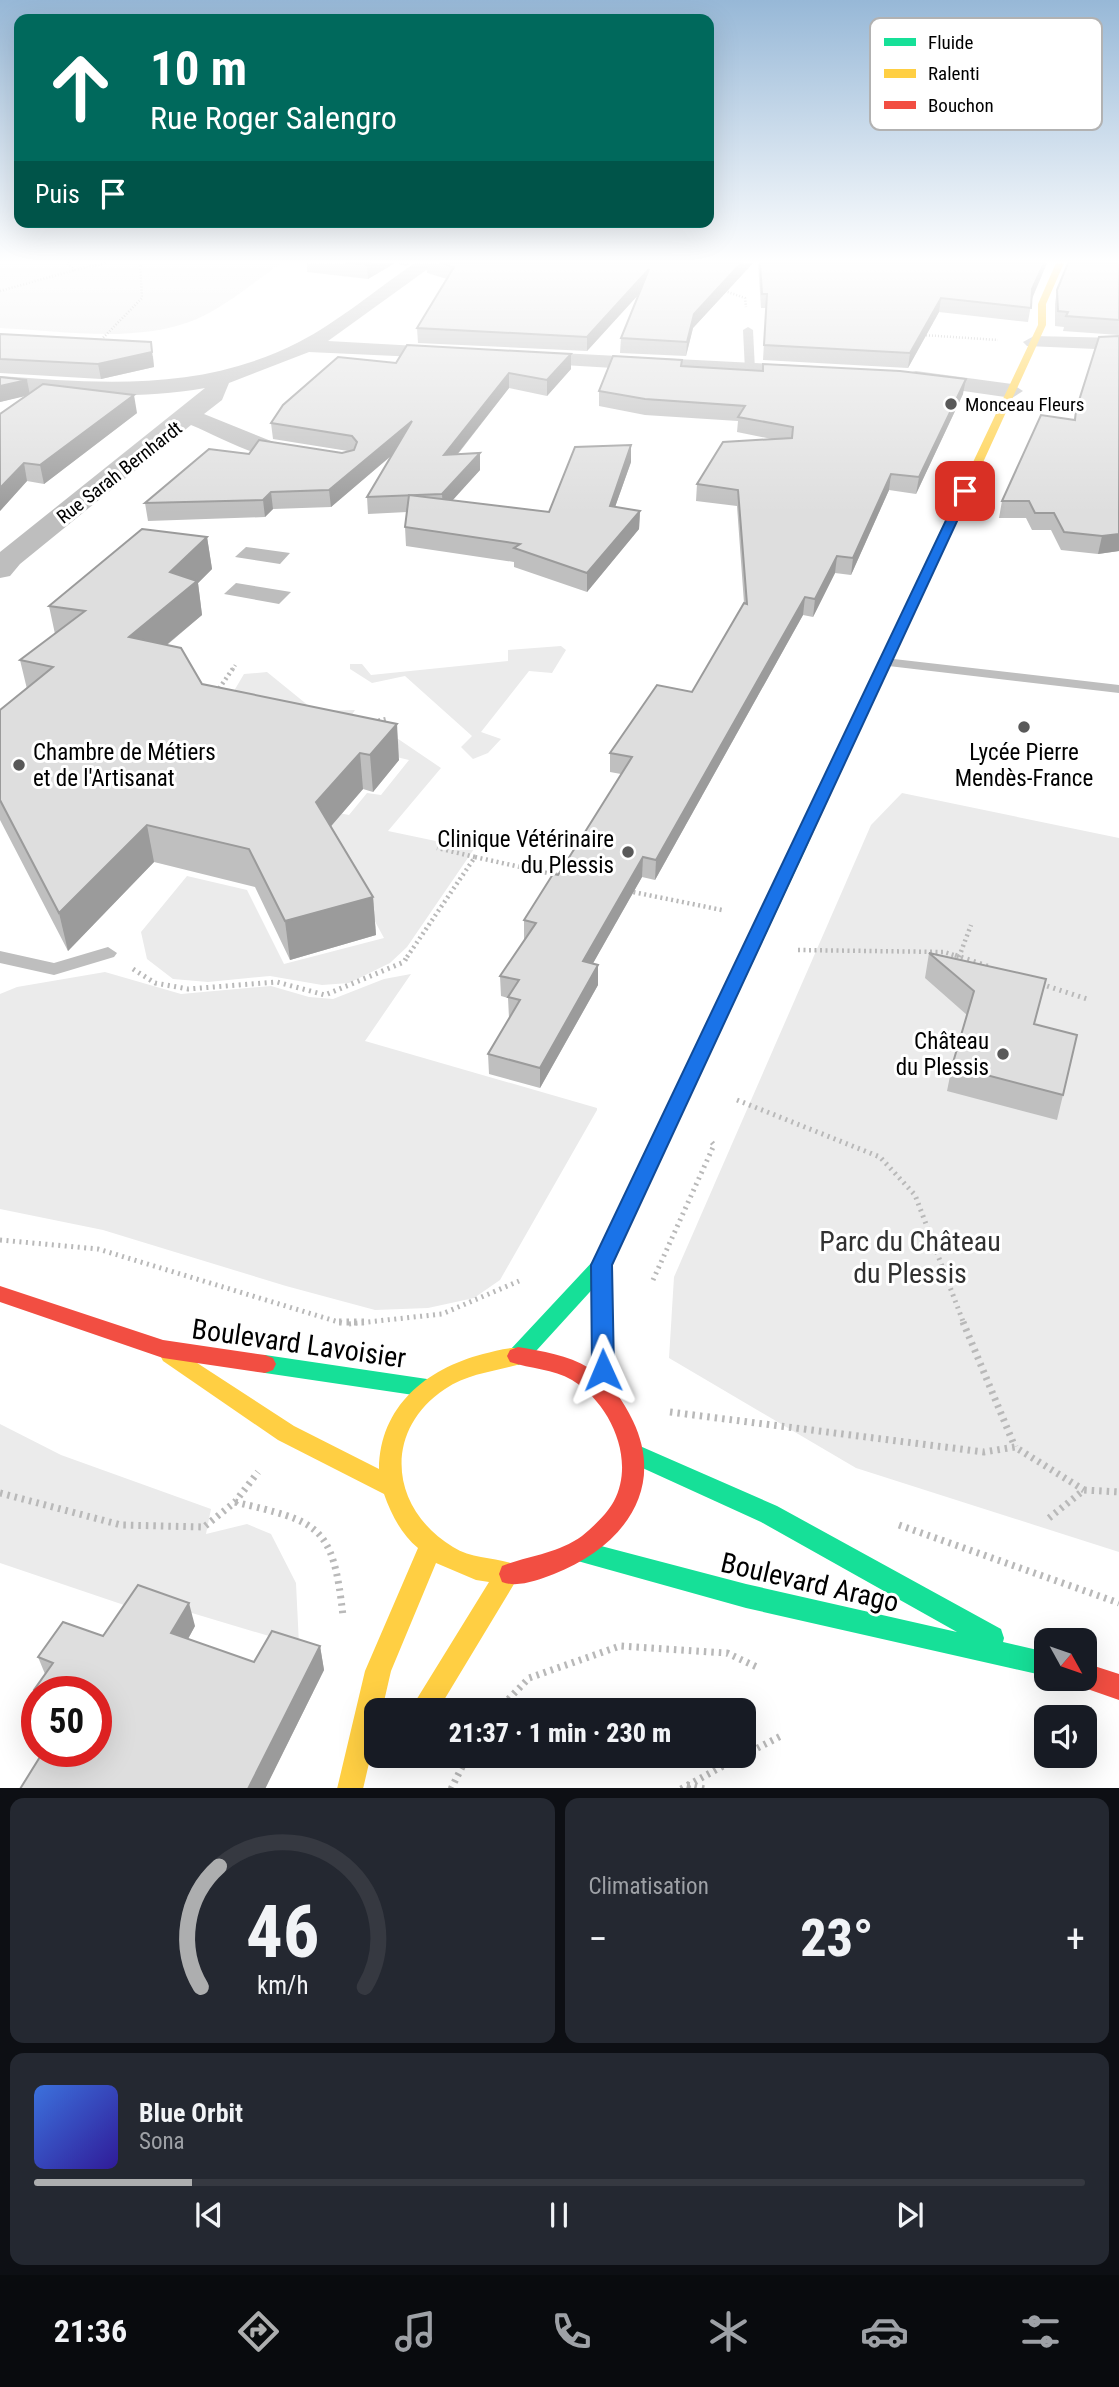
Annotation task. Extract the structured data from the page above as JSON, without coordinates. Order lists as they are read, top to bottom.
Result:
{
  "streets": {
    "main road": ["Boulevard Lavoisier", "Boulevard Arago"],
    "street": ["Rue Sarah Bernhardt"]
  },
  "crossings": [
    ["Boulevard Lavoisier", "Boulevard Arago"]
  ],
  "parks": ["Parc du Château du Plessis"],
  "places": [
    "Monceau Fleurs",
    "Lycée Pierre Mendès-France",
    "Chambre de Métiers et de l'Artisanat",
    "Clinique Vétérinaire du Plessis",
    "Château du Plessis"
  ],
  "legend": ["Fluide", "Ralenti", "Bouchon"],
  "north": "bottom right",
  "page": {
    "turn": ["10 m", "Rue Roger Salengro"],
    "then": "Puis",
    "limit": "50",
    "trip": "21:37 · 1 min · 230 m",
    "tile": "Climatisation",
    "heat": ["−", "23°", "+"],
    "song": ["Blue Orbit", "Sona"],
    "tabs": "21:36",
    "gauge": ["46", "km/h"]
  }
}
